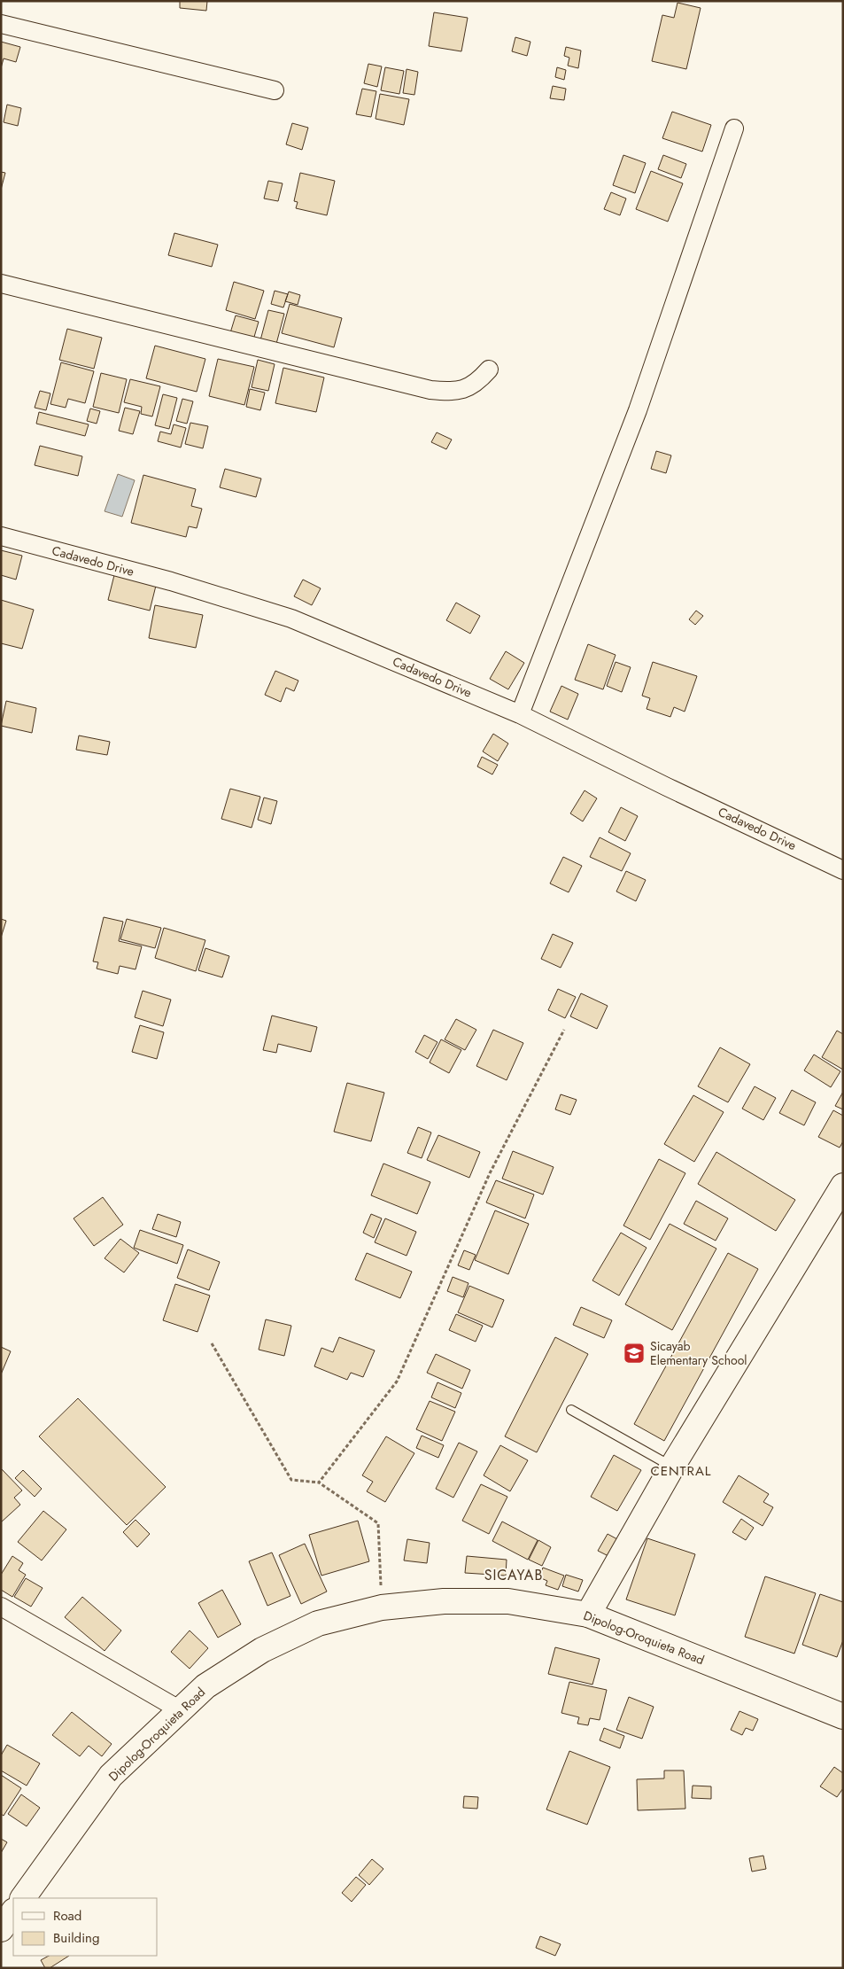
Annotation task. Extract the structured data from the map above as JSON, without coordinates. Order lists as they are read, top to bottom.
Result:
{
  "streets": {
    "main road": ["Dipolog-Oroquieta Road"],
    "street": ["Cadavedo Drive"]
  },
  "districts": ["CENTRAL", "SICAYAB"],
  "places": {
    "school or university": ["Sicayab Elementary School"]
  },
  "legend": ["Road", "Building"]
}
